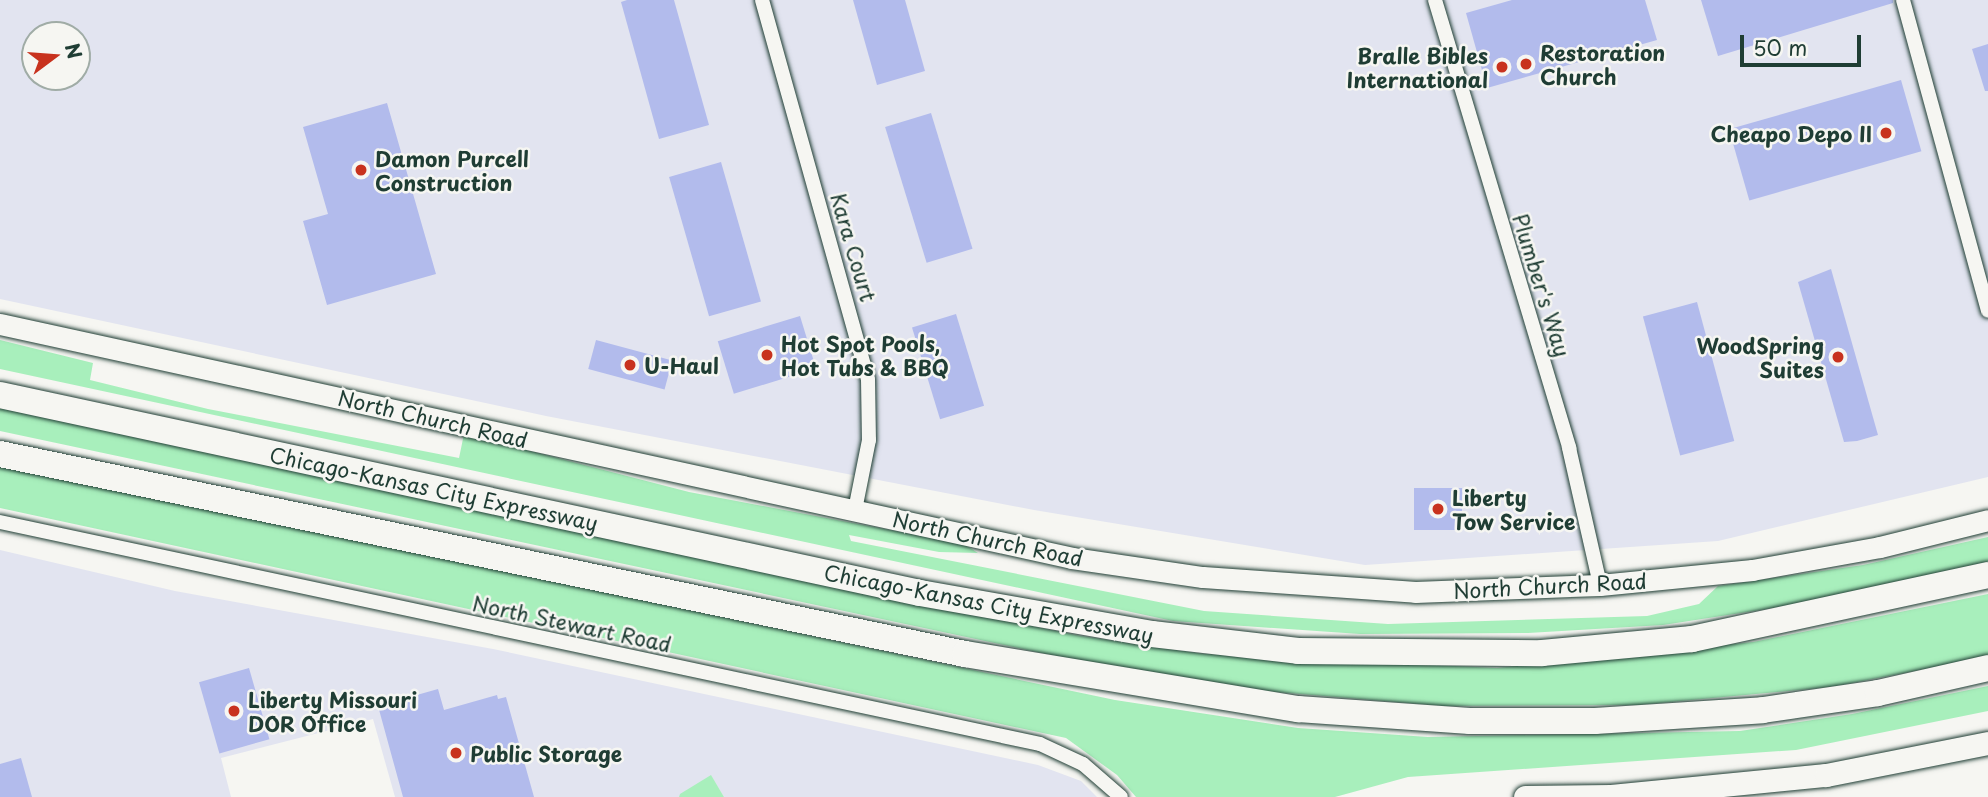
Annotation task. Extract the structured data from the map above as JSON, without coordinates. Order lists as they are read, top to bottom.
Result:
{
  "streets": {
    "highway": ["Chicago-Kansas City Expressway"],
    "main road": ["North Church Road"],
    "street": ["Kara Court", "Plumber's Way", "North Stewart Road"]
  },
  "crossings": [
    ["Kara Court", "North Church Road"],
    ["Plumber's Way", "North Church Road"]
  ],
  "places": [
    "Restoration Church",
    "Bralle Bibles International",
    "Cheapo Depo II",
    "Damon Purcell Construction",
    "Hot Spot Pools, Hot Tubs & BBQ",
    "WoodSpring Suites",
    "U-Haul",
    "Liberty Tow Service",
    "Liberty Missouri DOR Office",
    "Public Storage"
  ],
  "scale_bar": "50 m",
  "north": "right"
}
